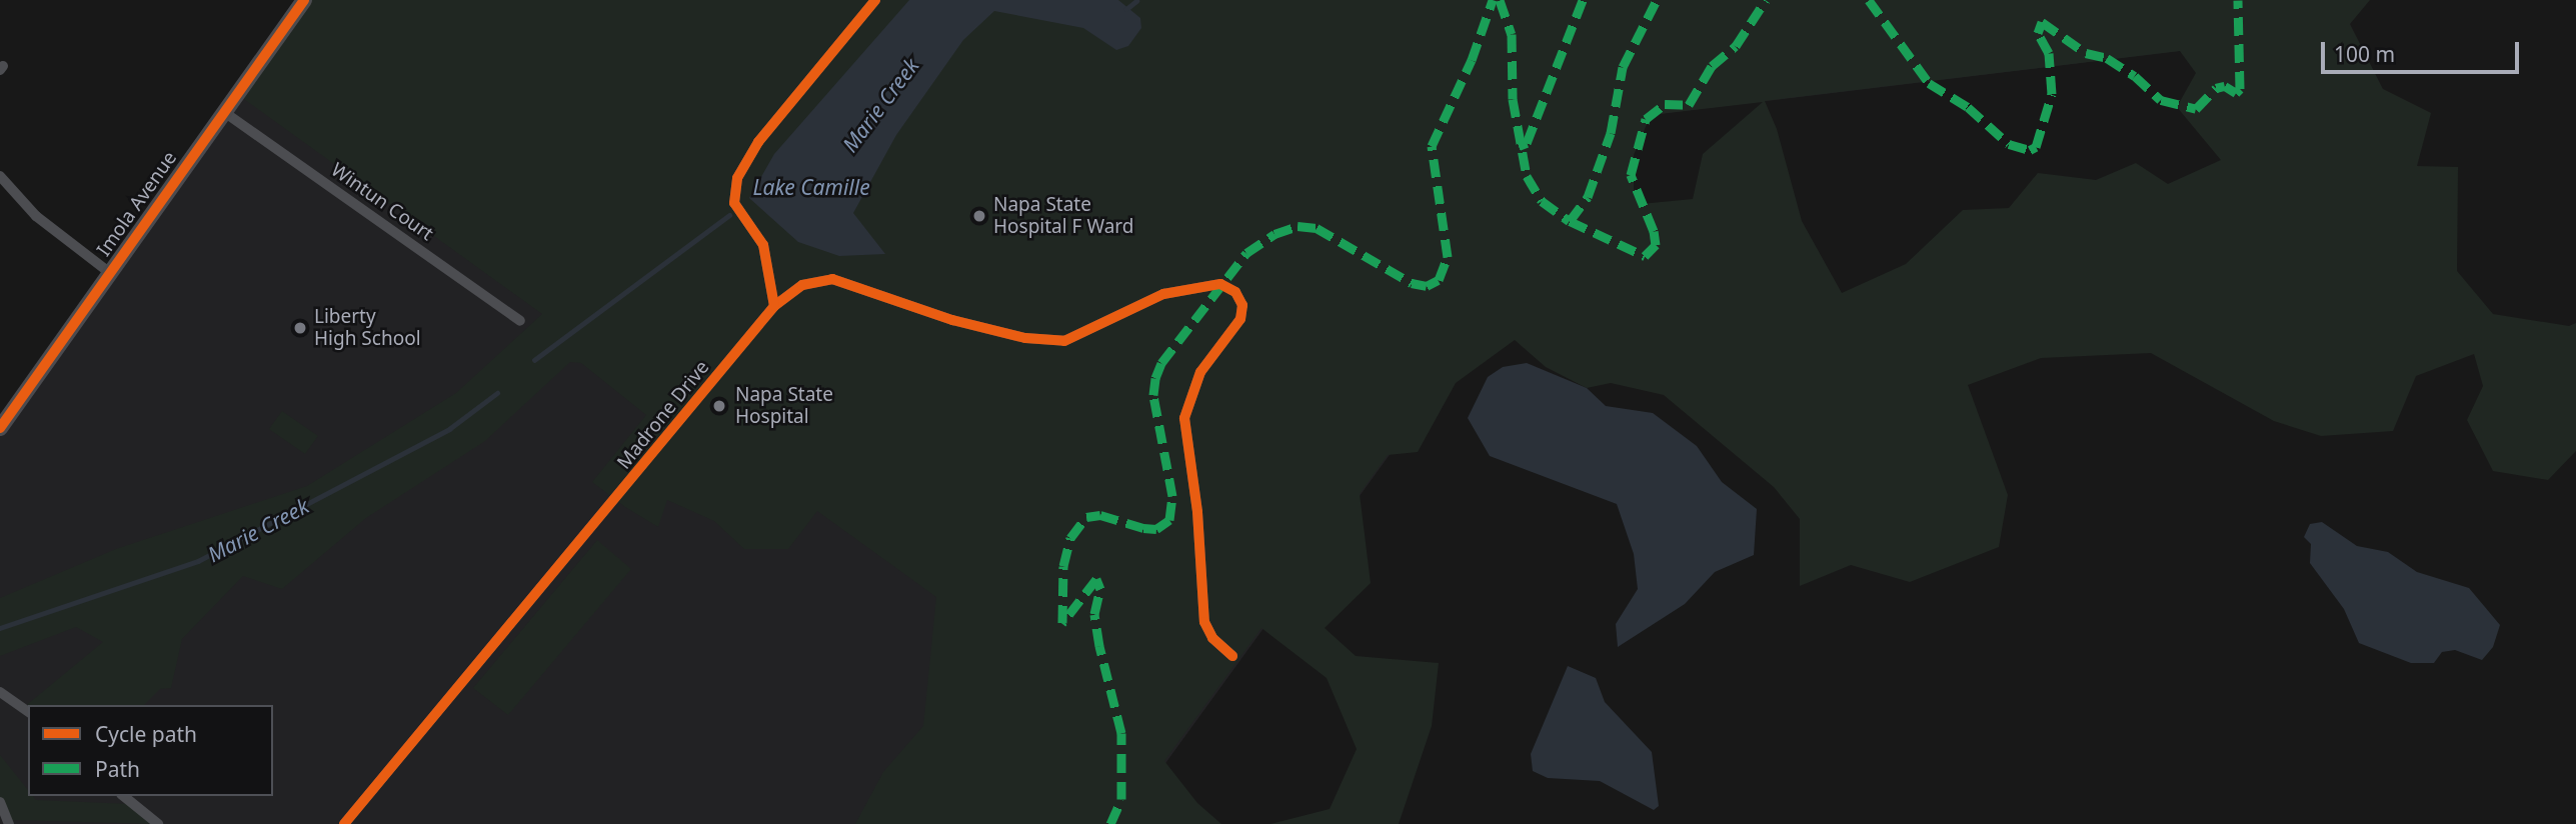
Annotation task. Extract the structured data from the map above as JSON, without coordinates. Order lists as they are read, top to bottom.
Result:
{
  "streets": {
    "street": ["Wintun Court", "Imola Avenue", "Madrone Drive"]
  },
  "crossings": [
    ["Wintun Court", "Imola Avenue"]
  ],
  "water": ["Marie Creek", "Lake Camille"],
  "places": ["Napa State Hospital F Ward", "Liberty High School", "Napa State Hospital"],
  "legend": ["Cycle path", "Path"],
  "scale_bar": "100 m"
}
